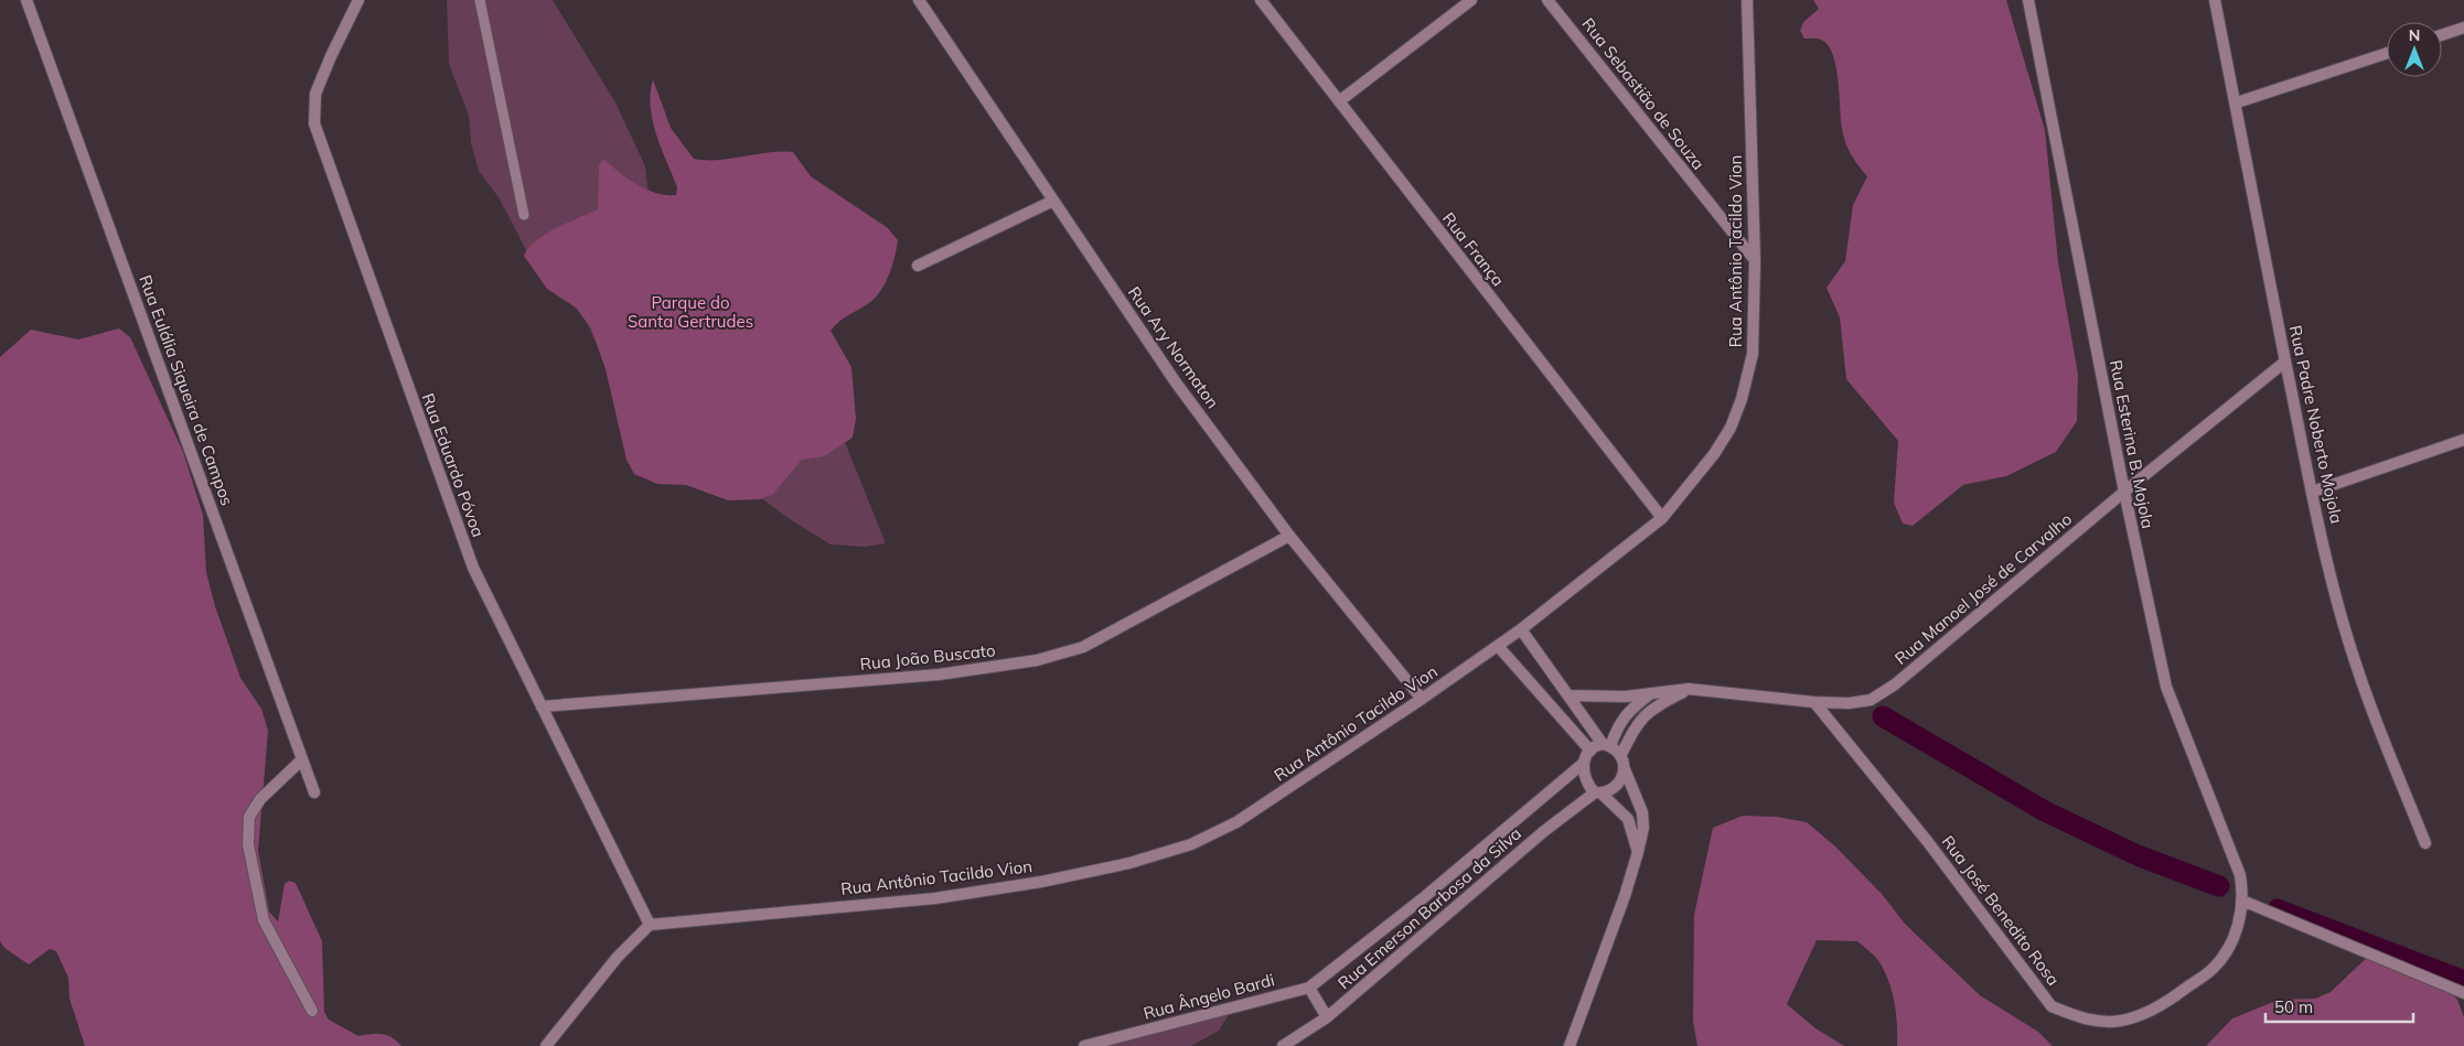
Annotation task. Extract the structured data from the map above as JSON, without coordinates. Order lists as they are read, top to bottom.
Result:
{
  "streets": {
    "street": [
      "Rua Sebastião de Souza",
      "Rua França",
      "Rua Antônio Tacildo Vion",
      "Rua Ary Normaton",
      "Rua Eulália Siqueira de Campos",
      "Rua Padre Noberto Mojola",
      "Rua Esterina B. Mojola",
      "Rua Eduardo Póvoa",
      "Rua Manoel José de Carvalho",
      "Rua João Buscato",
      "Rua Emerson Barbosa da Silva",
      "Rua José Benedito Rosa",
      "Rua Ângelo Bardi"
    ]
  },
  "crossings": [
    ["Rua Sebastião de Souza", "Rua Antônio Tacildo Vion"],
    ["Rua França", "Rua Antônio Tacildo Vion"],
    ["Rua Antônio Tacildo Vion", "Rua Ary Normaton"],
    ["Rua Antônio Tacildo Vion", "Rua Eduardo Póvoa"],
    ["Rua Ary Normaton", "Rua João Buscato"],
    ["Rua Padre Noberto Mojola", "Rua Manoel José de Carvalho"],
    ["Rua Esterina B. Mojola", "Rua Manoel José de Carvalho"],
    ["Rua Esterina B. Mojola", "Rua José Benedito Rosa"],
    ["Rua Eduardo Póvoa", "Rua João Buscato"],
    ["Rua Manoel José de Carvalho", "Rua José Benedito Rosa"],
    ["Rua Emerson Barbosa da Silva", "Rua Ângelo Bardi"]
  ],
  "parks": ["Parque do Santa Gertrudes"],
  "scale_bar": "50 m",
  "north": "top"
}
